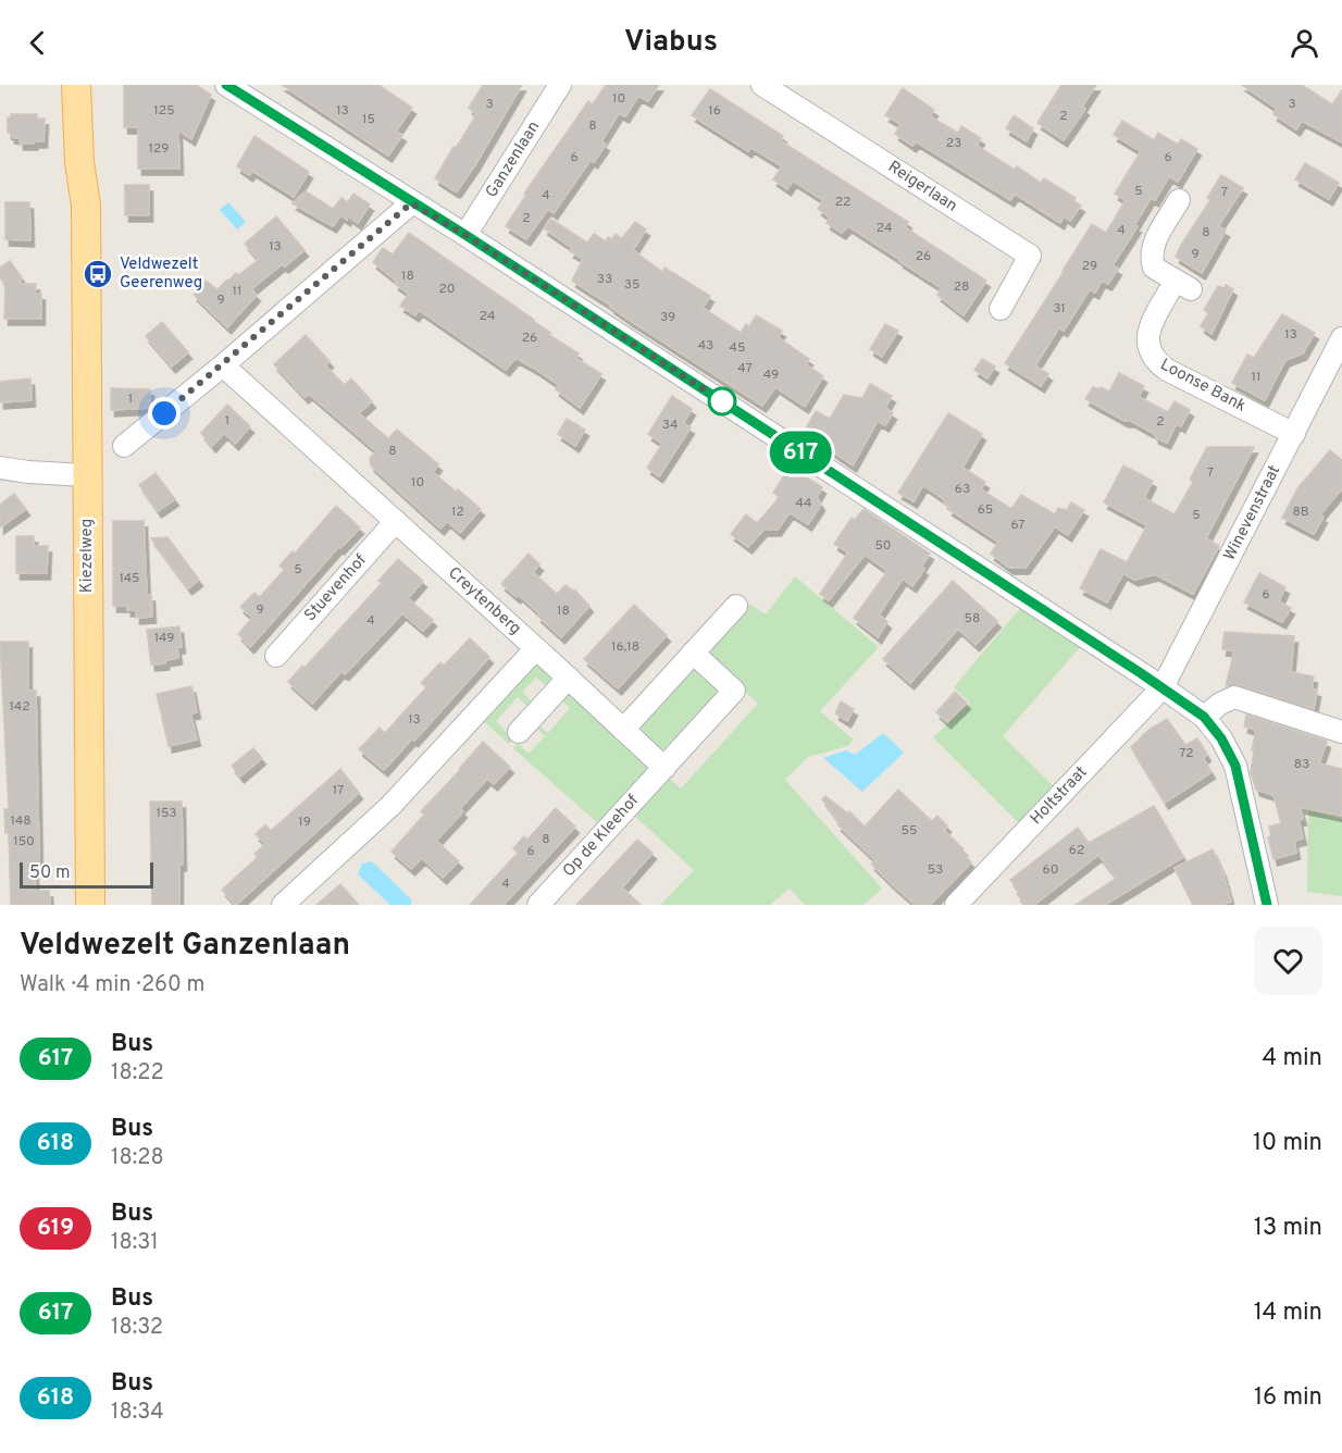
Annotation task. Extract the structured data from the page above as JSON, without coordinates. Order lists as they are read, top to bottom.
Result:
{
  "streets": {
    "main road": ["Kiezelweg"],
    "street": [
      "Ganzenlaan",
      "Reigerlaan",
      "Loonse Bank",
      "Winevenstraat",
      "Stuevenhof",
      "Creytenberg",
      "Holtstraat",
      "Op de Kleehof"
    ]
  },
  "crossings": [
    ["Loonse Bank", "Winevenstraat"],
    ["Winevenstraat", "Holtstraat"],
    ["Stuevenhof", "Creytenberg"]
  ],
  "places": {
    "bus stop": ["Veldwezelt Geerenweg"]
  },
  "lines": ["bus line 617"],
  "house_numbers": [
    "10",
    "3",
    "3",
    "125",
    "13",
    "16",
    "2",
    "15",
    "8",
    "23",
    "129",
    "6",
    "6",
    "5",
    "7",
    "4",
    "22",
    "2",
    "24",
    "4",
    "8",
    "13",
    "9",
    "26",
    "29",
    "18",
    "33",
    "35",
    "28",
    "20",
    "11",
    "9",
    "31",
    "24",
    "39",
    "13",
    "26",
    "43",
    "45",
    "47",
    "49",
    "11",
    "1",
    "1",
    "2",
    "34",
    "8",
    "7",
    "10",
    "63",
    "44",
    "65",
    "12",
    "8B",
    "5",
    "67",
    "50",
    "5",
    "145",
    "6",
    "9",
    "18",
    "58",
    "4",
    "149",
    "16,18",
    "142",
    "13",
    "72",
    "83",
    "17",
    "153",
    "148",
    "19",
    "55",
    "8",
    "150",
    "62",
    "6",
    "53",
    "60",
    "4"
  ],
  "scale_bar": "50 m",
  "page": {
    "header": "Viabus",
    "on_map": "617",
    "scale": "50 m",
    "heading": ["Veldwezelt Ganzenlaan", "Walk · 4 min · 260 m"],
    "list": [
      {
        "mark": "617",
        "name": "Bus",
        "note": "18:22",
        "value": "4 min"
      },
      {
        "mark": "618",
        "name": "Bus",
        "note": "18:28",
        "value": "10 min"
      },
      {
        "mark": "619",
        "name": "Bus",
        "note": "18:31",
        "value": "13 min"
      },
      {
        "mark": "617",
        "name": "Bus",
        "note": "18:32",
        "value": "14 min"
      },
      {
        "mark": "618",
        "name": "Bus",
        "note": "18:34",
        "value": "16 min"
      }
    ]
  }
}
